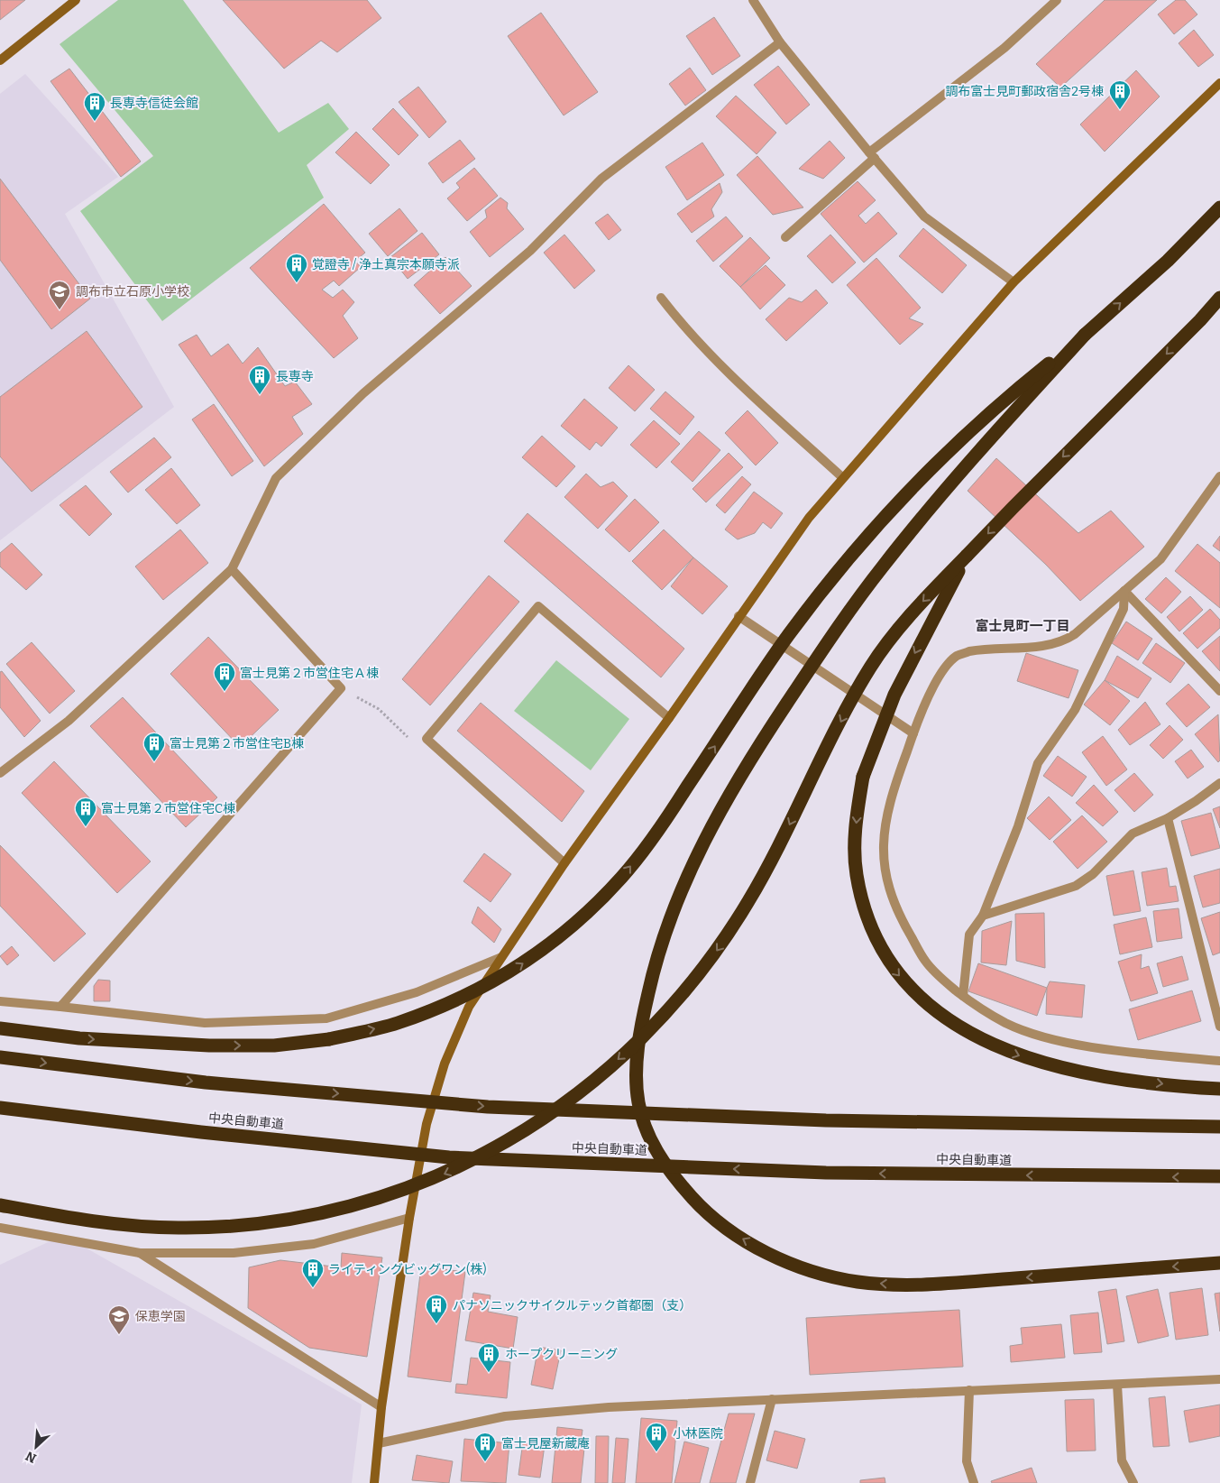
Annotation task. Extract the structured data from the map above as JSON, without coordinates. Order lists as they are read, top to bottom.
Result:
{
  "streets": {
    "highway": ["中央自動車道"]
  },
  "districts": ["富士見町一丁目"],
  "places": {
    "building": [
      "調布富士見町郵政宿舎2号棟",
      "長専寺信徒会館",
      "覚證寺 / 浄土真宗本願寺派",
      "長専寺",
      "富士見第２市営住宅Ａ棟",
      "富士見第２市営住宅B棟",
      "富士見第２市営住宅C棟",
      "ライティングビッグワン(株)",
      "パナソニックサイクルテック首都圏（支）",
      "ホープクリーニング",
      "小林医院",
      "富士見屋新蔵庵"
    ],
    "school or university": ["調布市立石原小学校", "保恵学園"]
  },
  "north": "bottom left"
}
